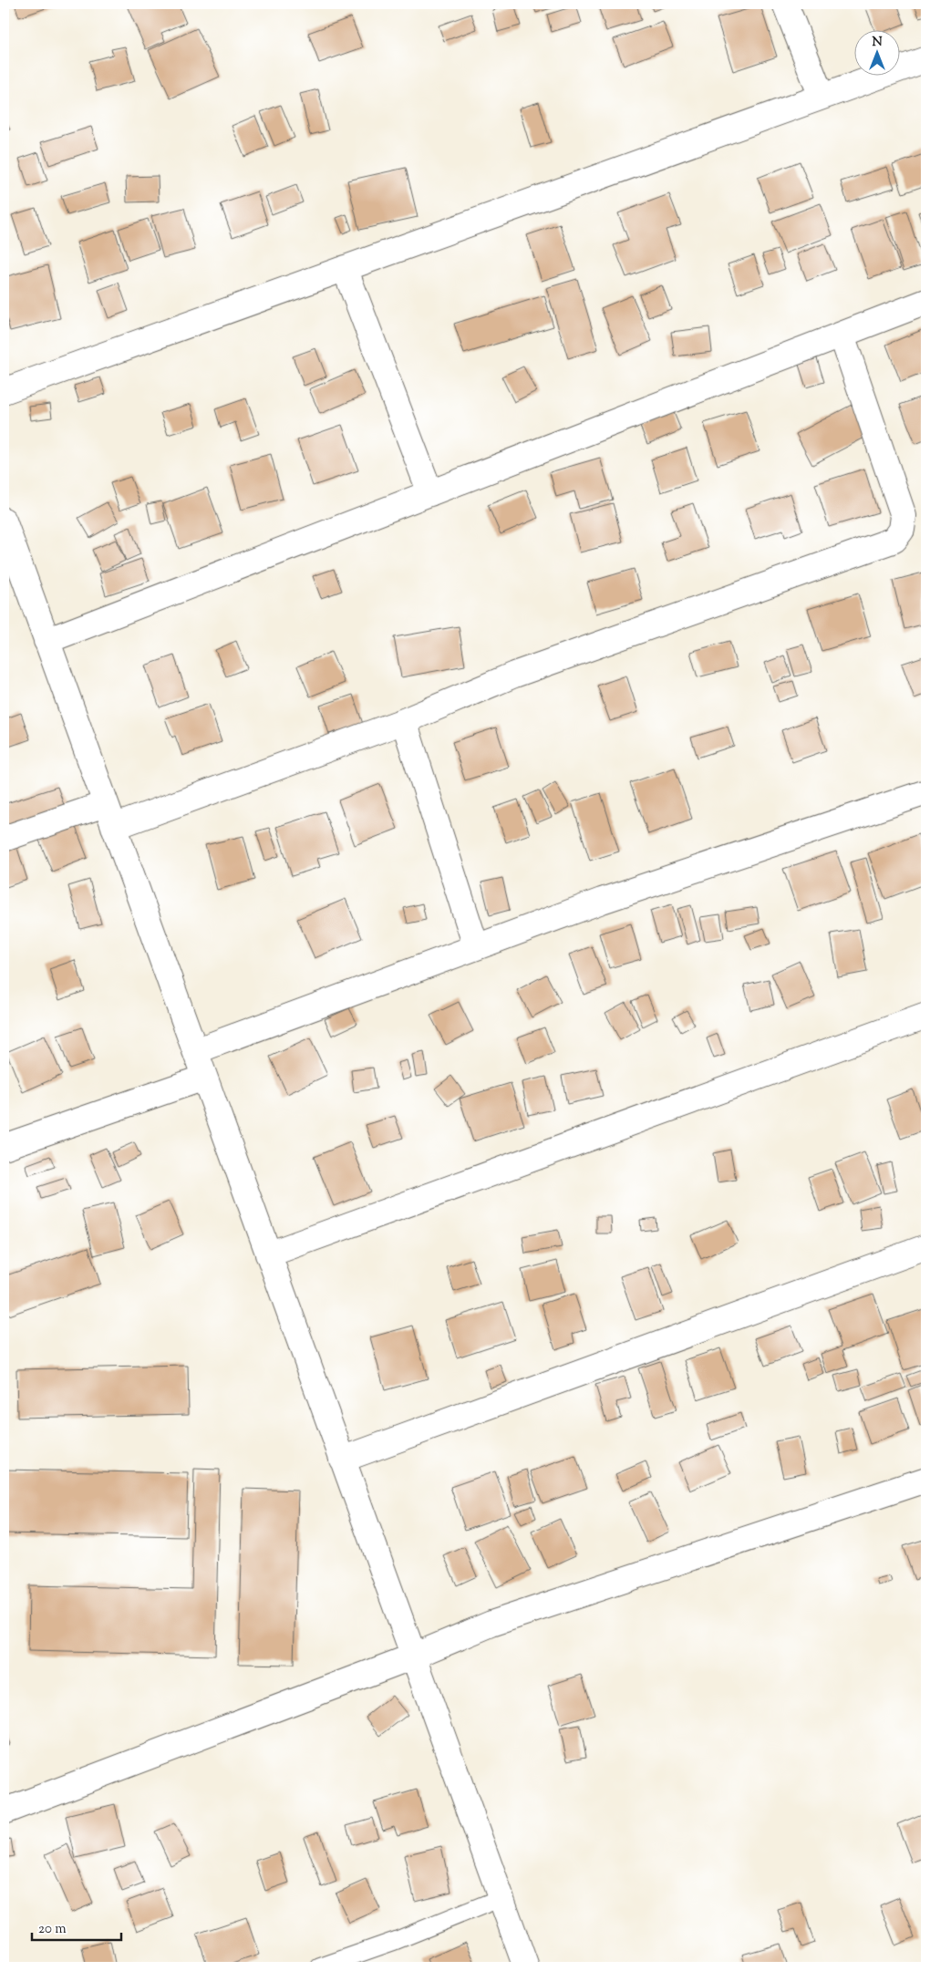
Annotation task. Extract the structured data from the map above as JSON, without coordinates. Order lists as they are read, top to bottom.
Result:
{
  "scale_bar": "20 m",
  "north": "top"
}
